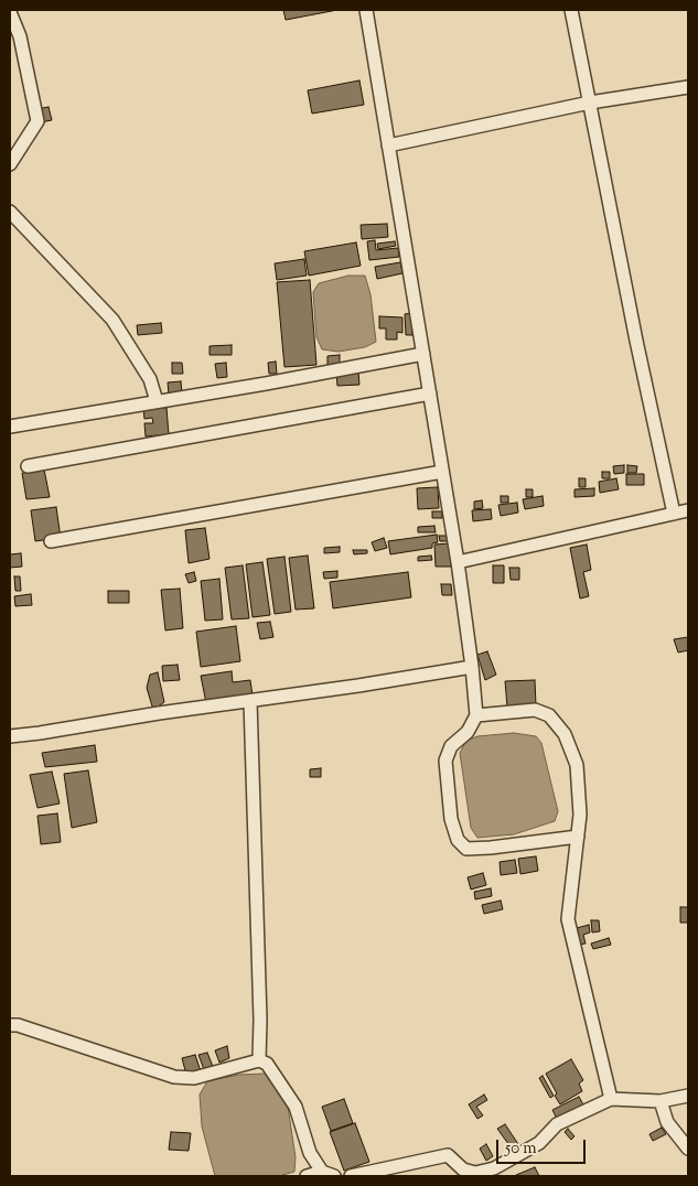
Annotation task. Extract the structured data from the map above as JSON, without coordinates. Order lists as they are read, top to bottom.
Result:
{
  "scale_bar": "50 m"
}
